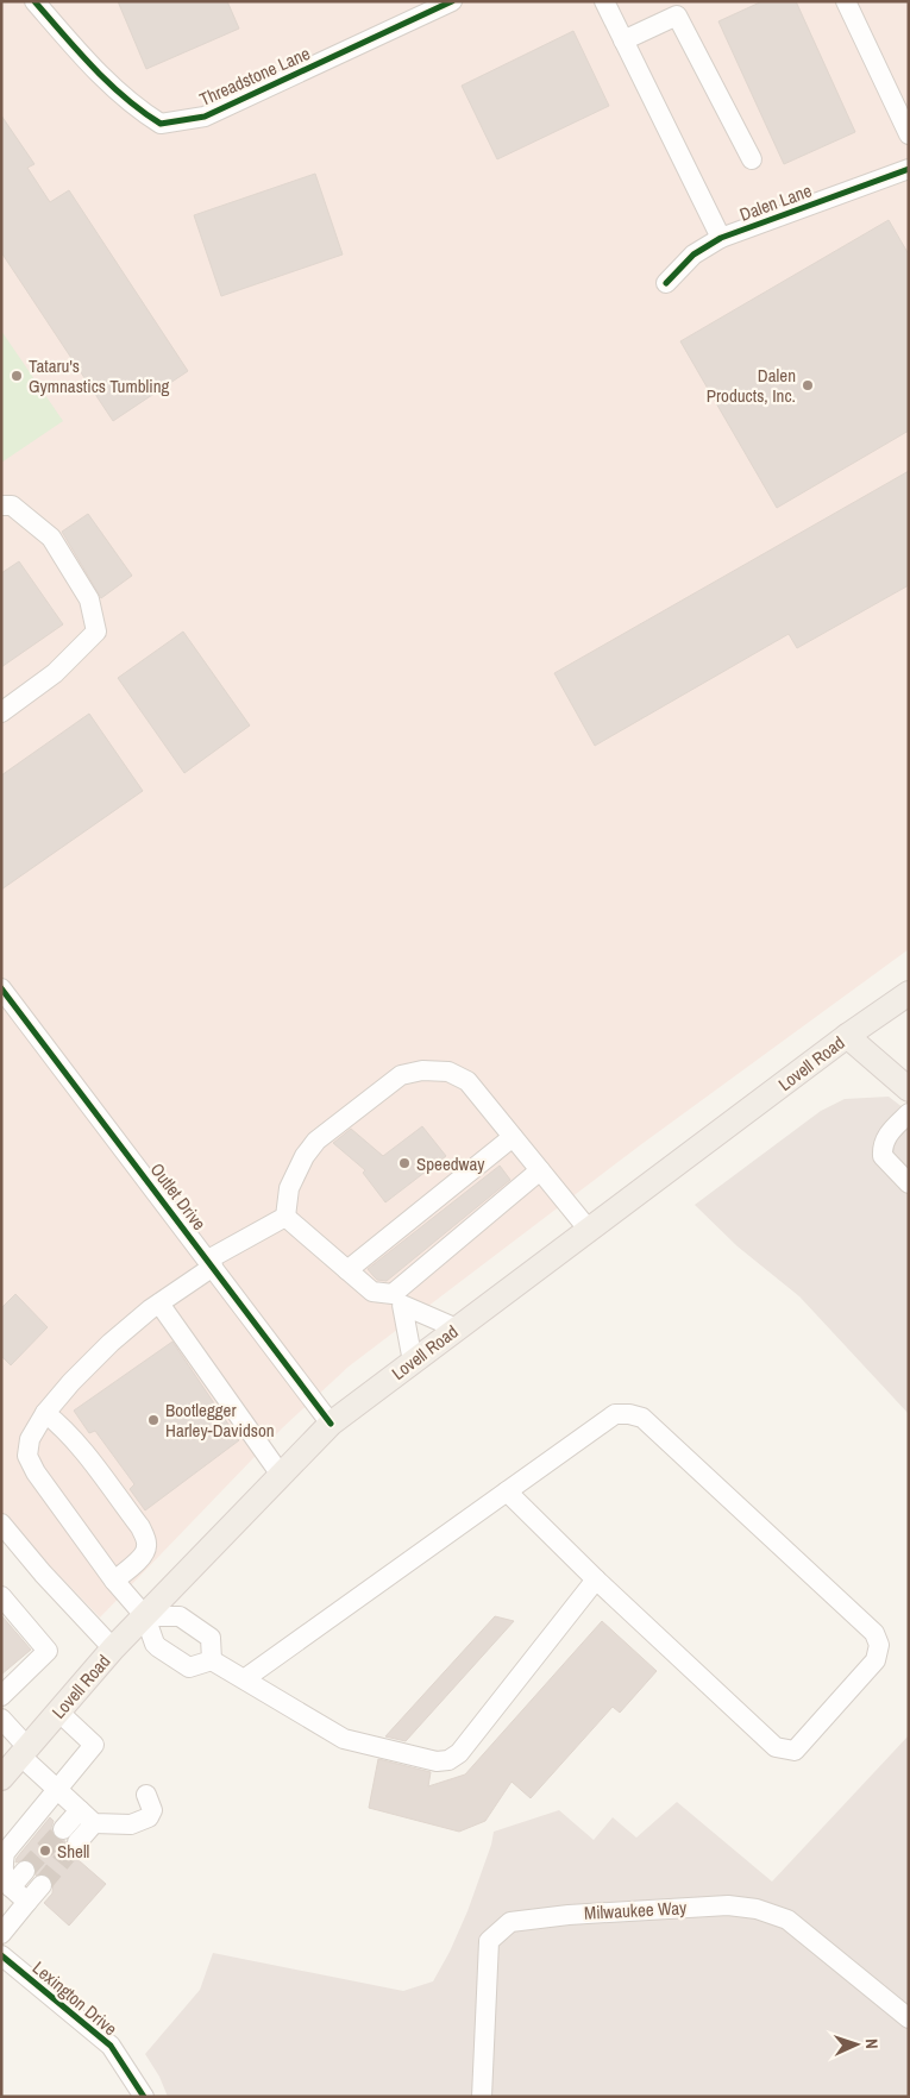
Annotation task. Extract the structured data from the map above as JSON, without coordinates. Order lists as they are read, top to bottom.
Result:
{
  "streets": {
    "main road": ["Lovell Road"],
    "street": [
      "Threadstone Lane",
      "Dalen Lane",
      "Outlet Drive",
      "Milwaukee Way",
      "Lexington Drive"
    ]
  },
  "crossings": [
    ["Lovell Road", "Outlet Drive"]
  ],
  "places": [
    "Tataru's Gymnastics Tumbling",
    "Dalen Products, Inc.",
    "Speedway",
    "Bootlegger Harley-Davidson",
    "Shell"
  ],
  "north": "right"
}
